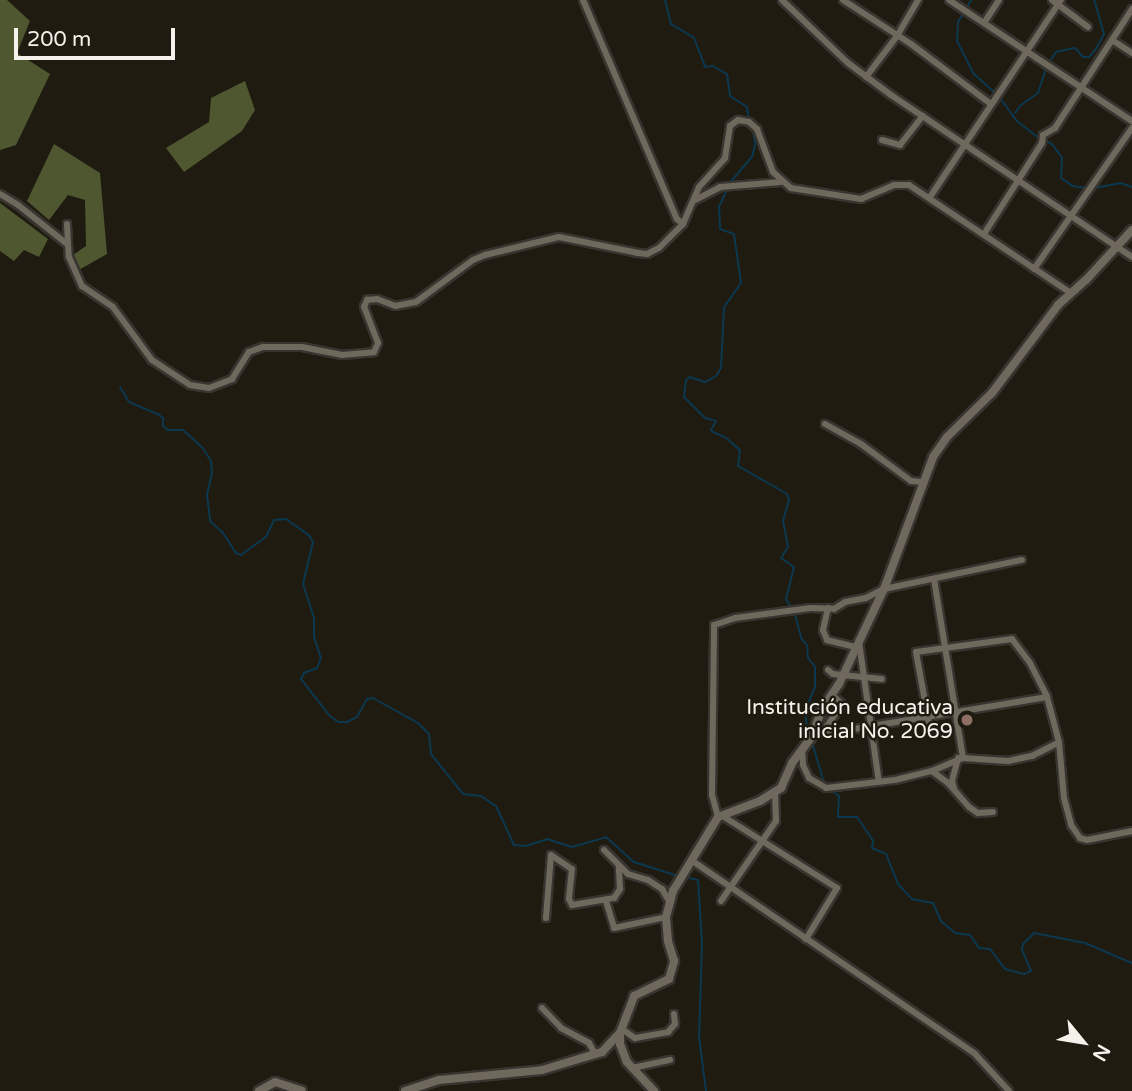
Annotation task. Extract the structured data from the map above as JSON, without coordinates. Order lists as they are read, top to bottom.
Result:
{
  "places": ["Institución educativa inicial No. 2069"],
  "scale_bar": "200 m",
  "north": "bottom right"
}
